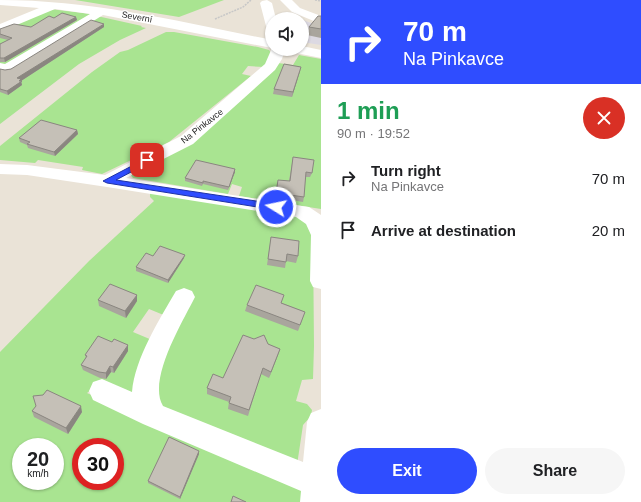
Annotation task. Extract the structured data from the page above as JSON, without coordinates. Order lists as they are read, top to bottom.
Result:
{
  "streets": {
    "street": ["Severní", "Na Pinkavce"]
  },
  "page": {
    "turn": ["70 m", "Na Pinkavce"],
    "heading": ["1 min", "90 m · 19:52"],
    "list": [
      {
        "name": "Turn right",
        "note": "Na Pinkavce",
        "value": "70 m"
      },
      {
        "name": "Arrive at destination",
        "value": "20 m"
      }
    ],
    "speed": "20 km/h",
    "limit": "30",
    "buttons": ["Exit", "Share"]
  }
}
